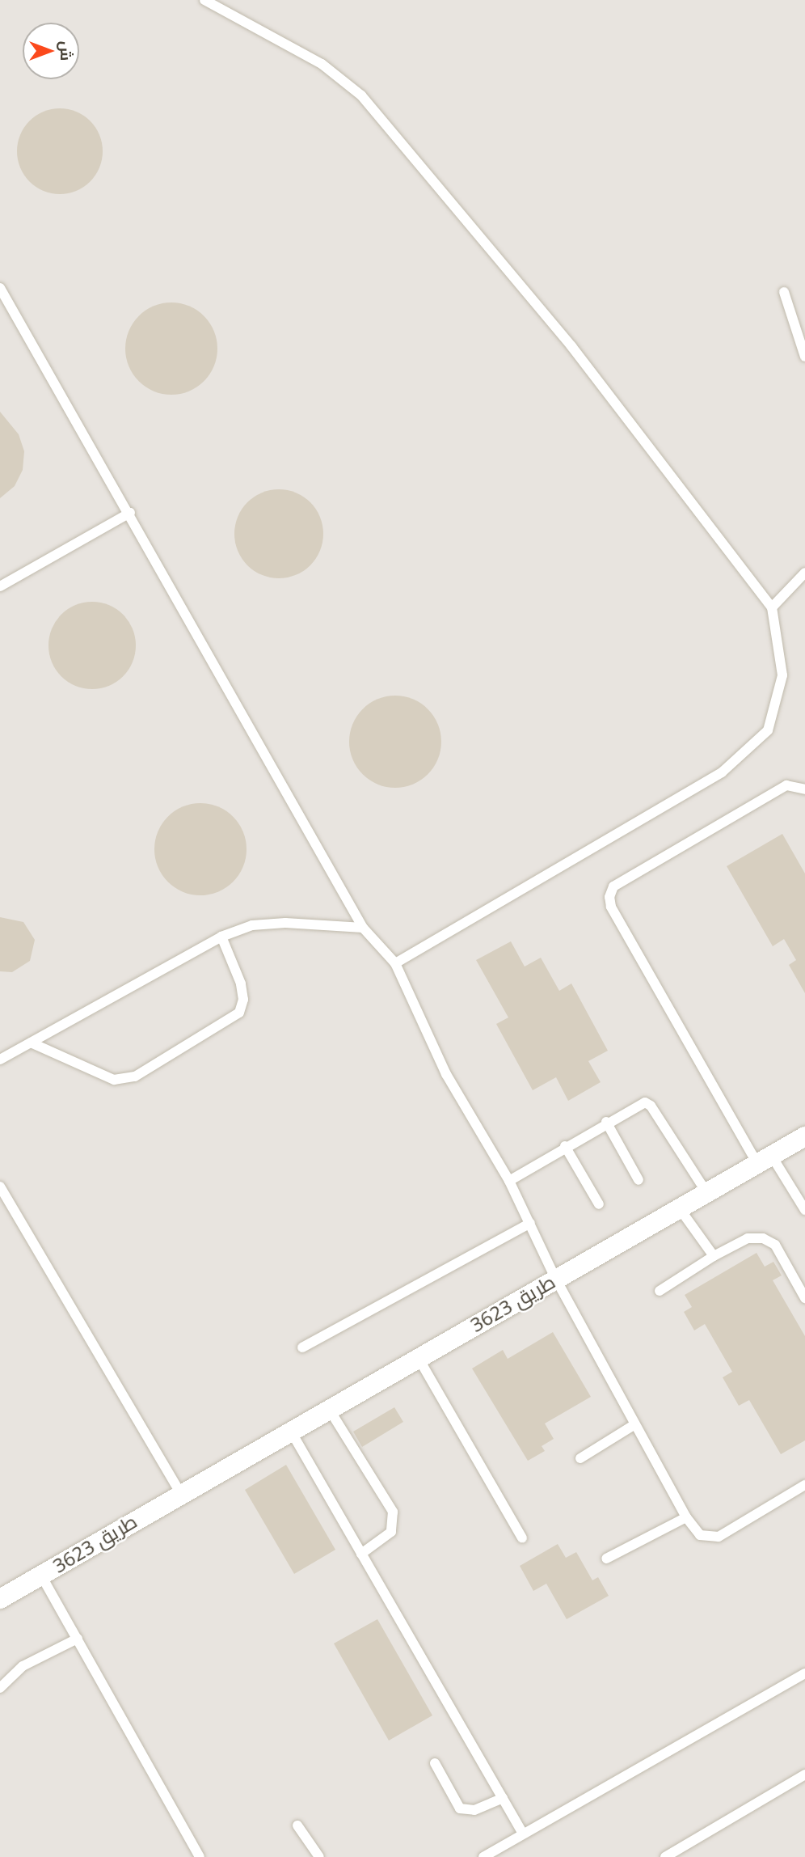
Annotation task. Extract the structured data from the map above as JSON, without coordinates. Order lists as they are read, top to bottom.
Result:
{
  "streets": {
    "street": ["طريق 3623"]
  },
  "north": "right"
}
